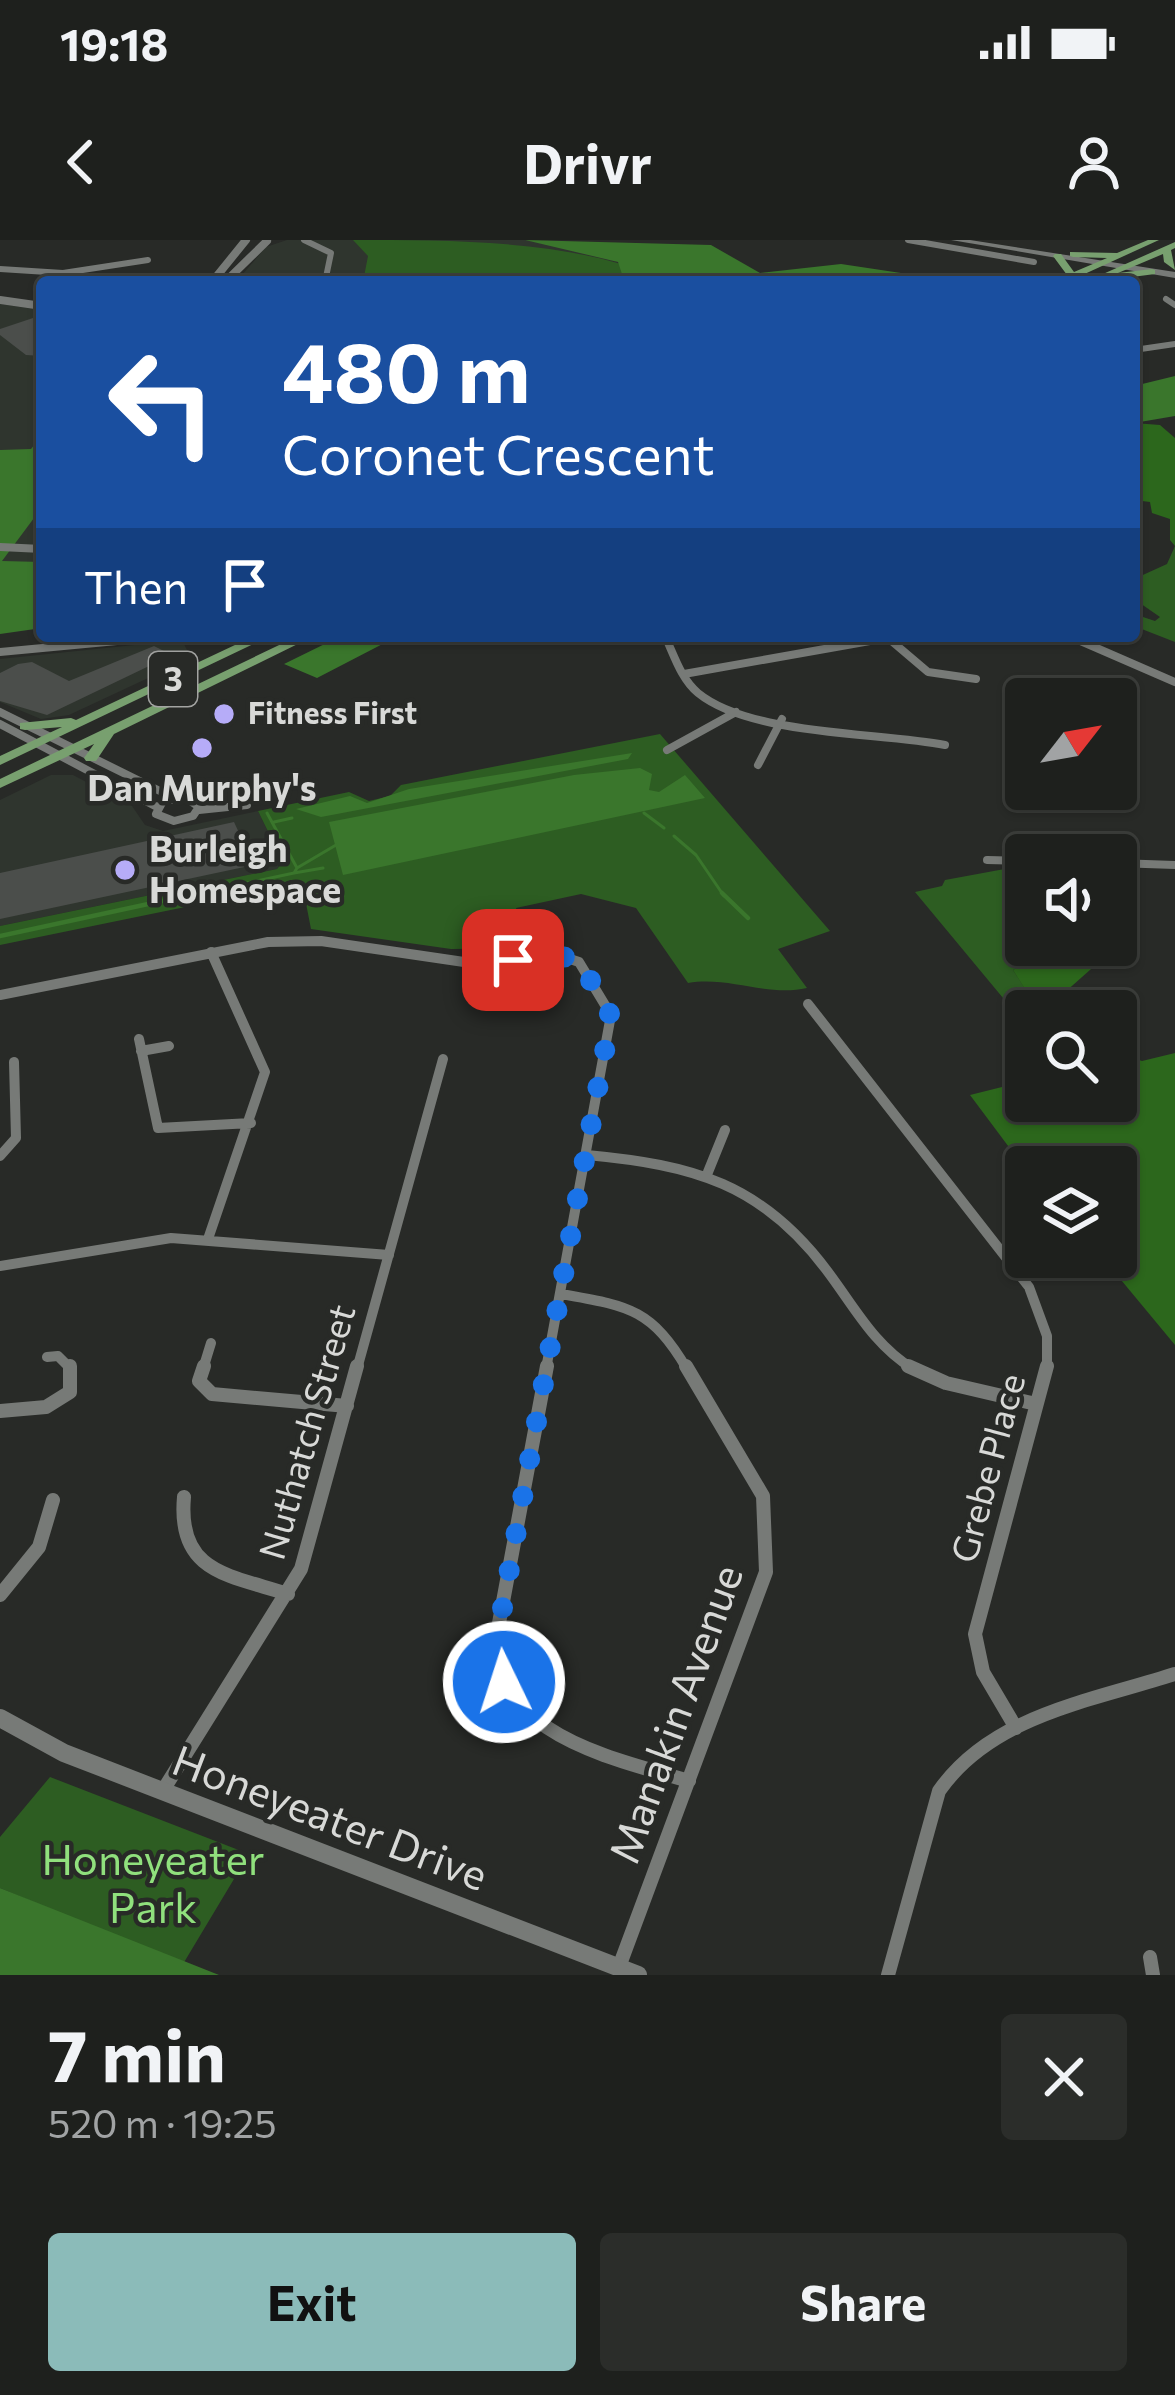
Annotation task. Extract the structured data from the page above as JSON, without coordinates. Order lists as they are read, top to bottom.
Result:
{
  "streets": {
    "main road": ["3"],
    "street": [
      "Nuthatch Street",
      "Grebe Place",
      "Manakin Avenue",
      "Honeyeater Drive"
    ]
  },
  "crossings": [
    ["Nuthatch Street", "Honeyeater Drive"],
    ["Manakin Avenue", "Honeyeater Drive"]
  ],
  "parks": ["Honeyeater Park"],
  "places": ["Fitness First", "Dan Murphy's", "Burleigh Homespace"],
  "north": "top right",
  "page": {
    "status": "19:18",
    "header": "Drivr",
    "turn": ["480 m", "Coronet Crescent"],
    "then": "Then",
    "heading": ["7 min", "520 m · 19:25"],
    "buttons": ["Exit", "Share"]
  }
}
